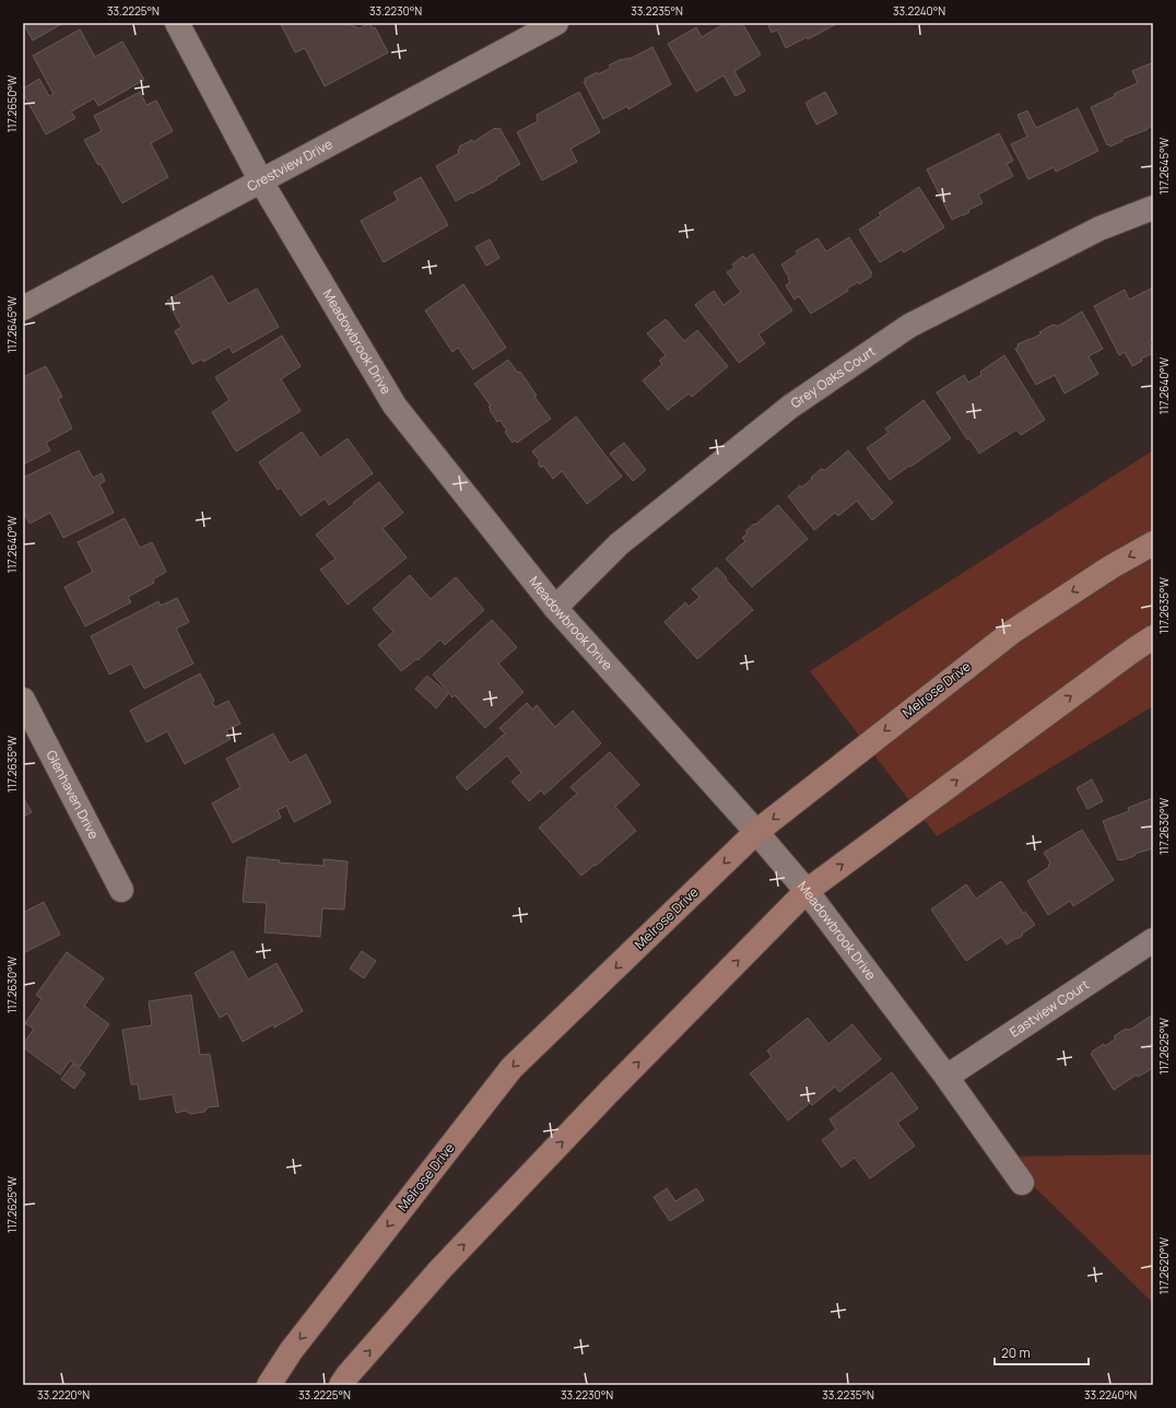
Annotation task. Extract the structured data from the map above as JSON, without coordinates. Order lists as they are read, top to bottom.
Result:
{
  "streets": {
    "main road": ["Melrose Drive"],
    "street": [
      "Crestview Drive",
      "Meadowbrook Drive",
      "Grey Oaks Court",
      "Glenhaven Drive",
      "Eastview Court"
    ]
  },
  "crossings": [
    ["Crestview Drive", "Meadowbrook Drive"],
    ["Meadowbrook Drive", "Grey Oaks Court"],
    ["Meadowbrook Drive", "Melrose Drive"],
    ["Meadowbrook Drive", "Eastview Court"]
  ],
  "scale_bar": "20 m",
  "coordinates": [
    "33.2225°N",
    "33.2230°N",
    "33.2235°N",
    "33.2240°N",
    "117.2650°W",
    "117.2645°W",
    "117.2640°W",
    "117.2635°W",
    "117.2630°W",
    "117.2625°W",
    "117.2620°W",
    "33.2220°N"
  ]
}
